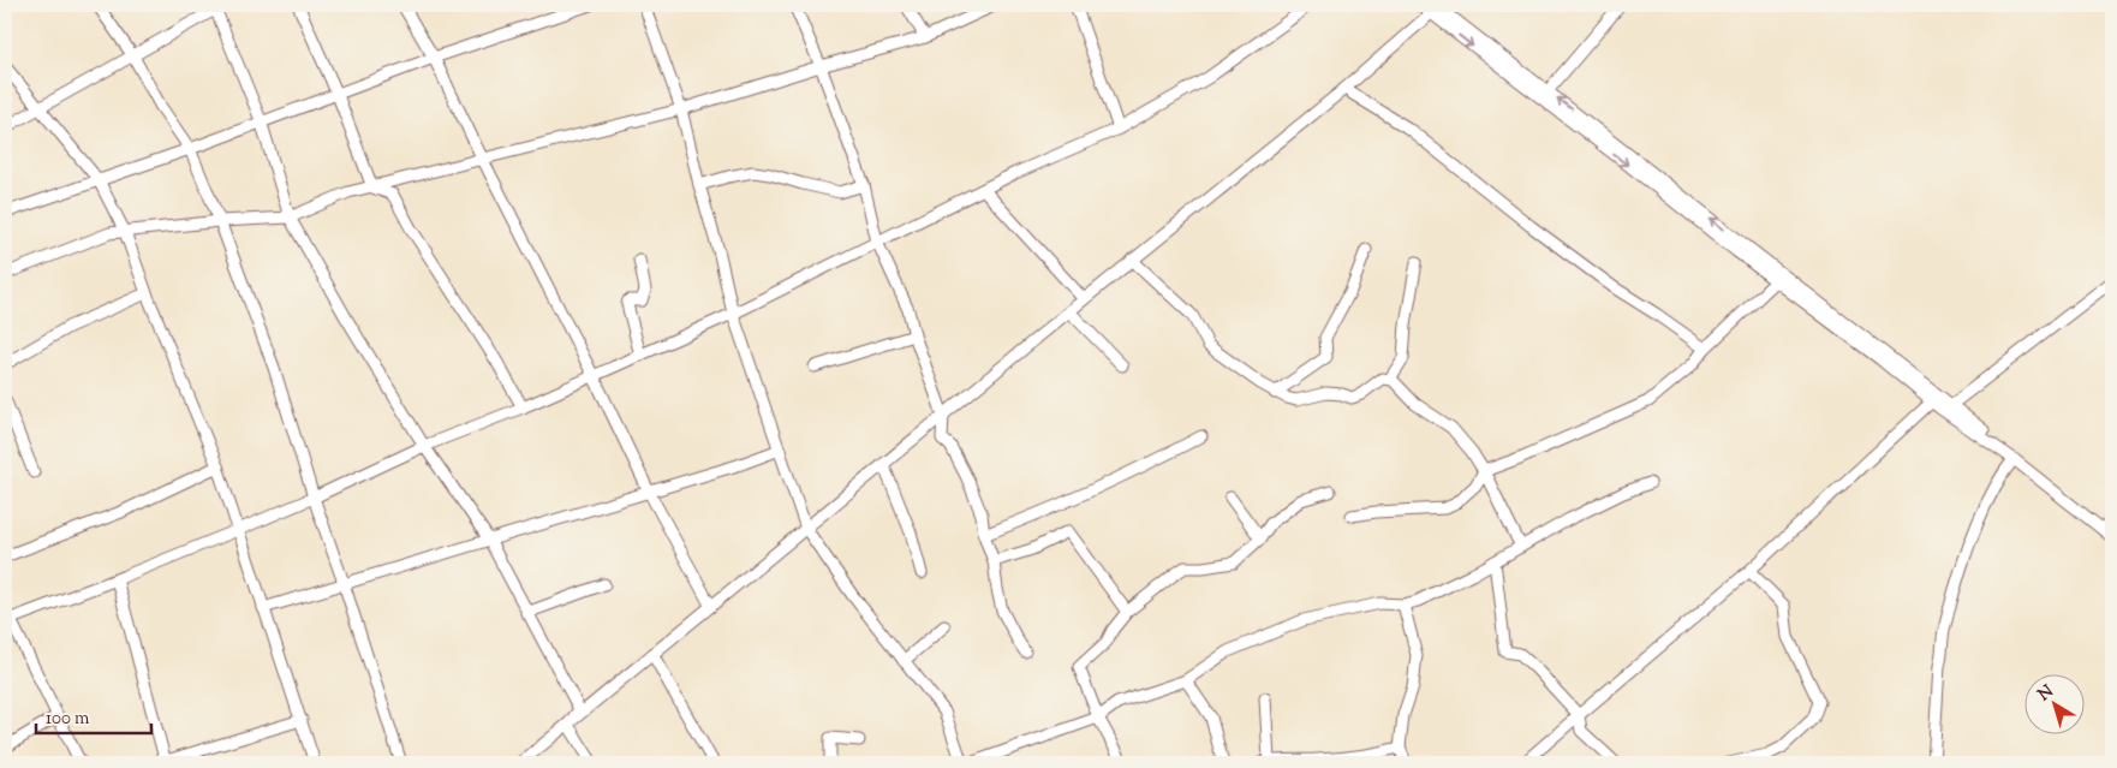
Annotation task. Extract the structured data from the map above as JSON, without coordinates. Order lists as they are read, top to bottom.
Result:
{
  "scale_bar": "100 m",
  "north": "top left"
}
